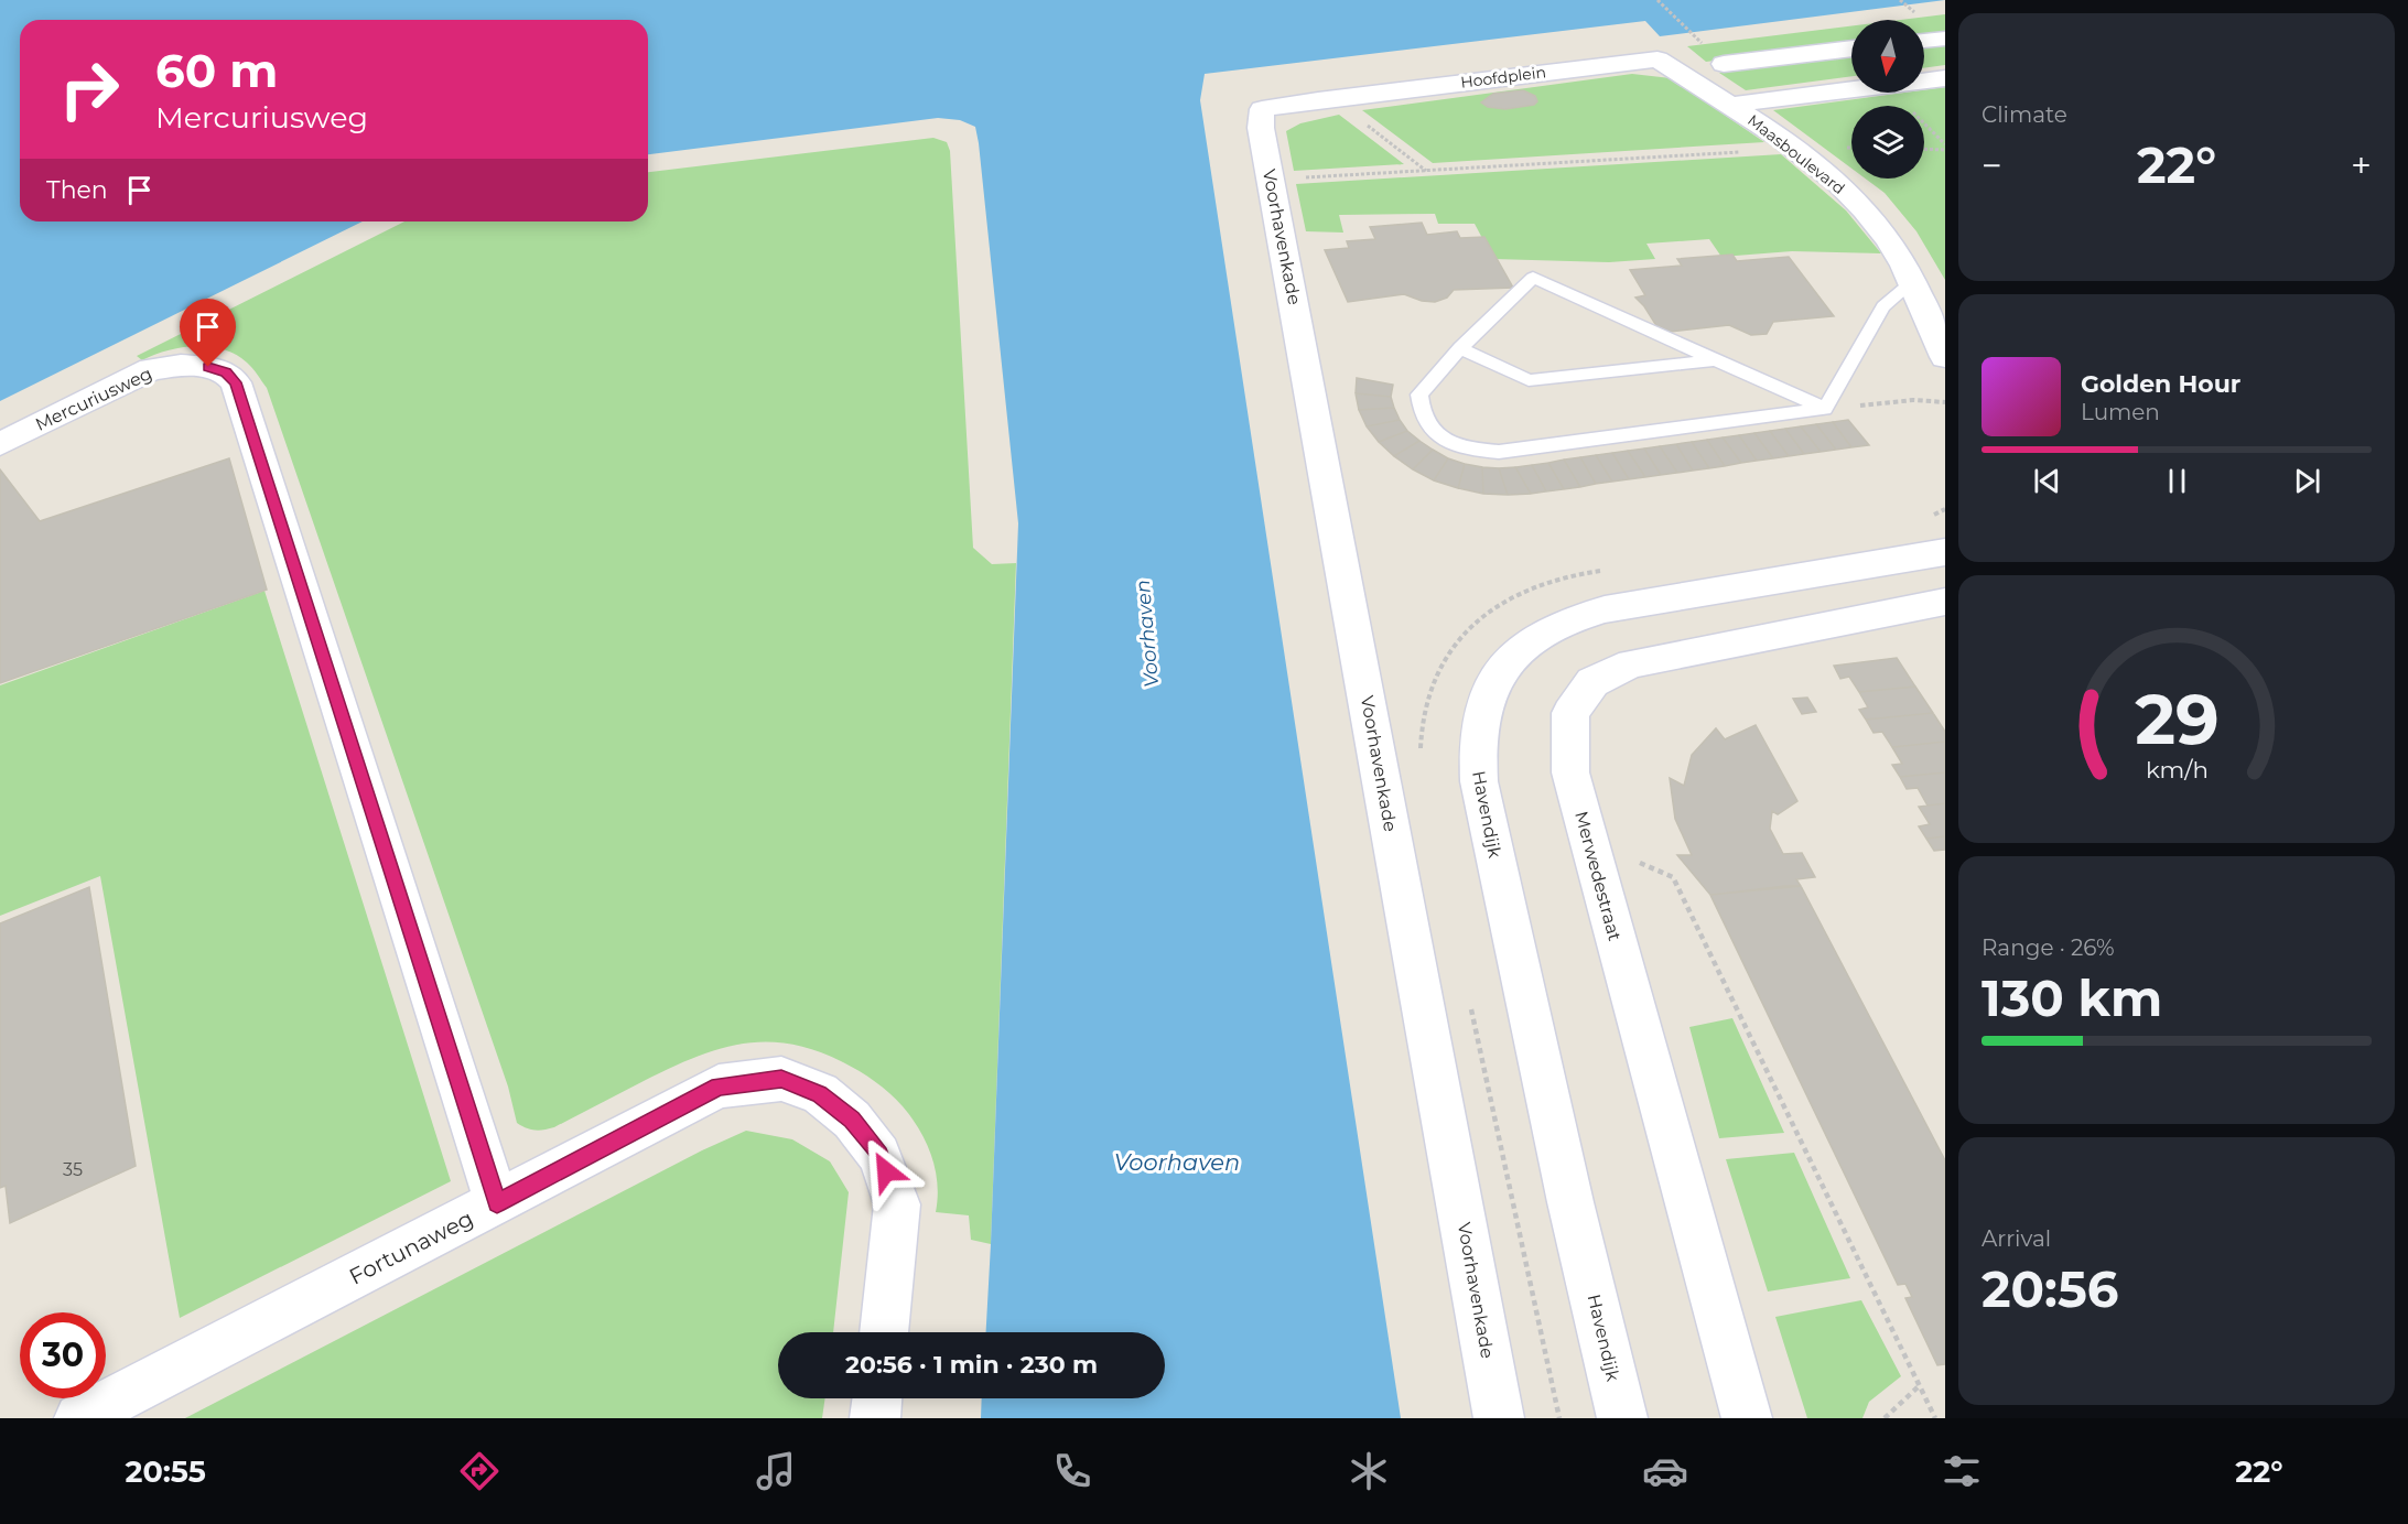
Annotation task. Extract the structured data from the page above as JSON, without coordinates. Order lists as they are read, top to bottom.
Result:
{
  "streets": {
    "street": [
      "Hoofdplein",
      "Maasboulevard",
      "Voorhavenkade",
      "Mercuriusweg",
      "Havendijk",
      "Merwedestraat",
      "Fortunaweg"
    ]
  },
  "crossings": [
    ["Hoofdplein", "Maasboulevard"],
    ["Hoofdplein", "Voorhavenkade"],
    ["Mercuriusweg", "Fortunaweg"]
  ],
  "water": ["Voorhaven"],
  "house_numbers": ["35"],
  "north": "bottom",
  "page": {
    "tile": [
      "Climate",
      ["Range · 26%", "130 km"],
      ["Arrival", "20:56"]
    ],
    "turn": ["60 m", "Mercuriusweg"],
    "heat": ["−", "22°", "+"],
    "then": "Then",
    "song": ["Golden Hour", "Lumen"],
    "limit": "30",
    "trip": "20:56 · 1 min · 230 m",
    "tabs": ["20:55", "22°"],
    "gauge": ["29", "km/h"]
  }
}
